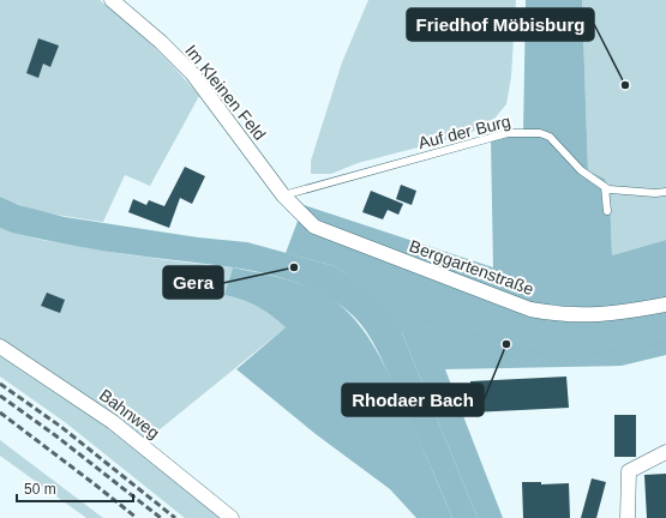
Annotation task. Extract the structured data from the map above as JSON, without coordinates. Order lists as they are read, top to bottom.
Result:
{
  "streets": {
    "street": ["Im Kleinen Feld", "Berggartenstraße", "Bahnweg"],
    "lane": ["Auf der Burg"]
  },
  "crossings": [
    ["Im Kleinen Feld", "Auf der Burg"],
    ["Im Kleinen Feld", "Berggartenstraße"],
    ["Auf der Burg", "Berggartenstraße"]
  ],
  "places": ["Friedhof Möbisburg", "Gera", "Rhodaer Bach"],
  "scale_bar": "50 m"
}
